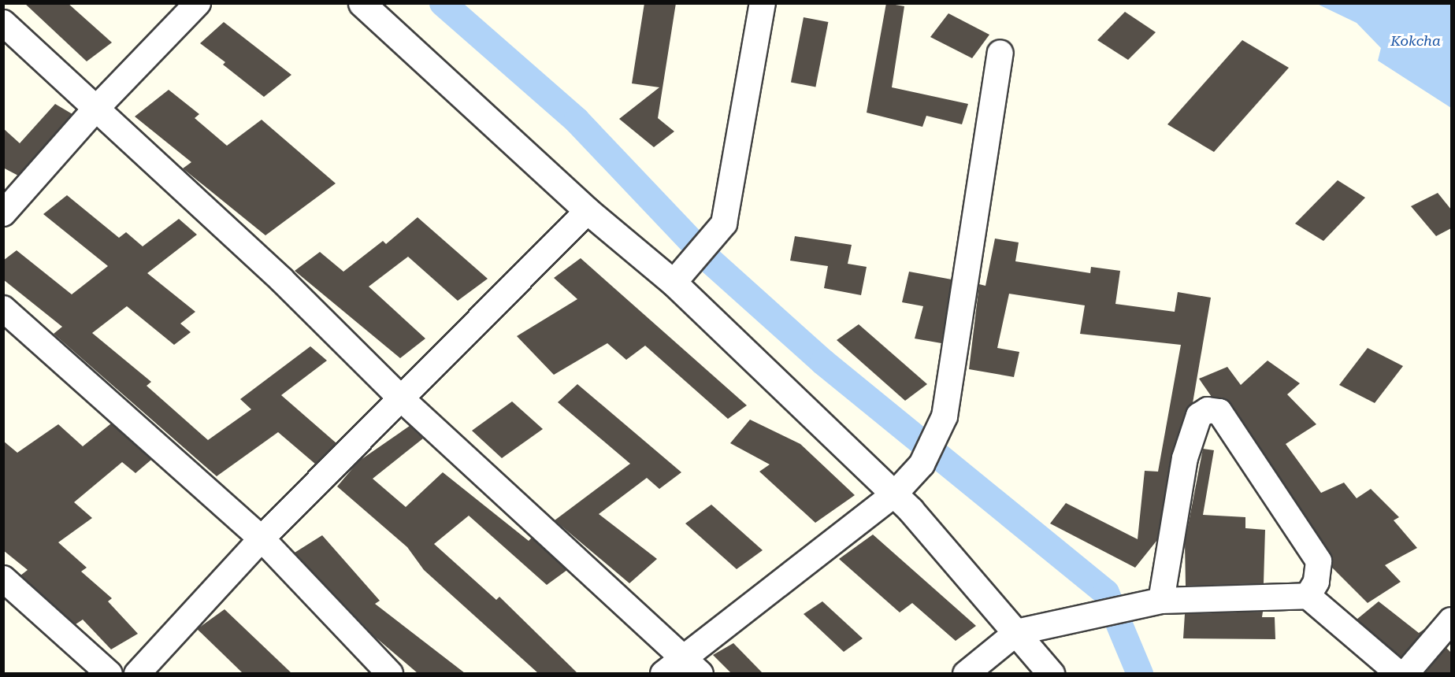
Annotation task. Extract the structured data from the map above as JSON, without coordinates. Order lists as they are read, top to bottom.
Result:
{
  "water": ["Kokcha"]
}
